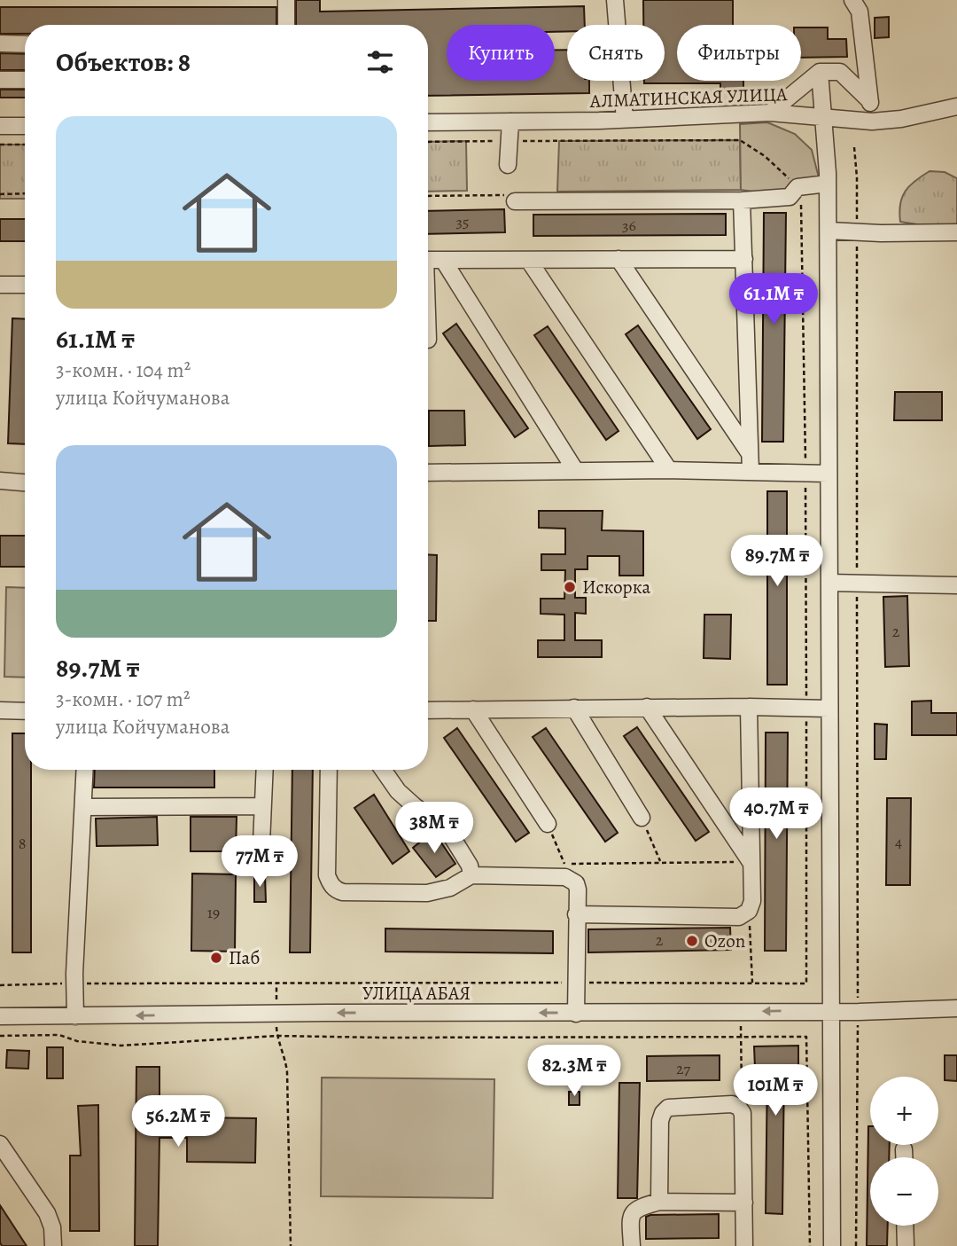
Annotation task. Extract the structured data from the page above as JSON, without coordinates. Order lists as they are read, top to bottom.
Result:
{
  "streets": {
    "street": ["АЛМАТИНСКАЯ УЛИЦА", "УЛИЦА АБАЯ"]
  },
  "one_way": ["УЛИЦА АБАЯ"],
  "places": ["Искоркa", "Ozon", "Паб"],
  "house_numbers": [
    "35",
    "36",
    "2",
    "4",
    "8",
    "19",
    "2",
    "27"
  ],
  "page": {
    "chip": ["Купить", "Снять", "Фильтры"],
    "heading": "Объектов: 8",
    "list": [
      {
        "name": "61.1M ₸",
        "note": "3-комн. · 104 m² · улица Койчуманова"
      },
      {
        "name": "89.7M ₸",
        "note": "3-комн. · 107 m² · улица Койчуманова"
      }
    ],
    "price": [
      "61.1M ₸",
      "89.7M ₸",
      "40.7M ₸",
      "38M ₸",
      "77M ₸",
      "82.3M ₸",
      "101M ₸",
      "56.2M ₸"
    ],
    "map_buttons": ["+", "−"]
  }
}
